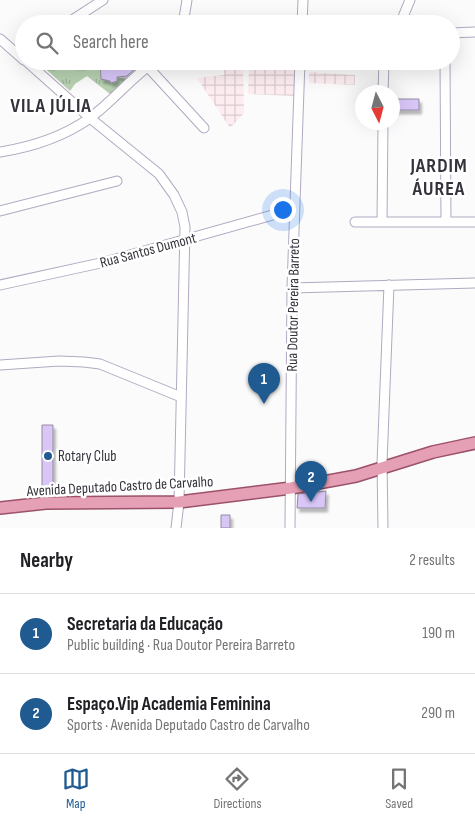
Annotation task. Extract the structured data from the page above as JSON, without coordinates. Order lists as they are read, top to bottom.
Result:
{
  "streets": {
    "main road": ["Avenida Deputado Castro de Carvalho"],
    "street": ["Rua Santos Dumont", "Rua Doutor Pereira Barreto"]
  },
  "crossings": [
    ["Rua Santos Dumont", "Rua Doutor Pereira Barreto"],
    ["Rua Doutor Pereira Barreto", "Avenida Deputado Castro de Carvalho"]
  ],
  "districts": ["VILA JÚLIA", "JARDIM ÁUREA"],
  "places": ["Rotary Club"],
  "north": "bottom",
  "page": {
    "search": "Search here",
    "pins": ["1", "2"],
    "heading": ["Nearby", "2 results"],
    "list": [
      {
        "mark": "1",
        "name": "Secretaria da Educação",
        "note": "Public building · Rua Doutor Pereira Barreto",
        "value": "190 m"
      },
      {
        "mark": "2",
        "name": "Espaço.Vip Academia Feminina",
        "note": "Sports · Avenida Deputado Castro de Carvalho",
        "value": "290 m"
      }
    ],
    "nav": ["Map", "Directions", "Saved"]
  }
}
